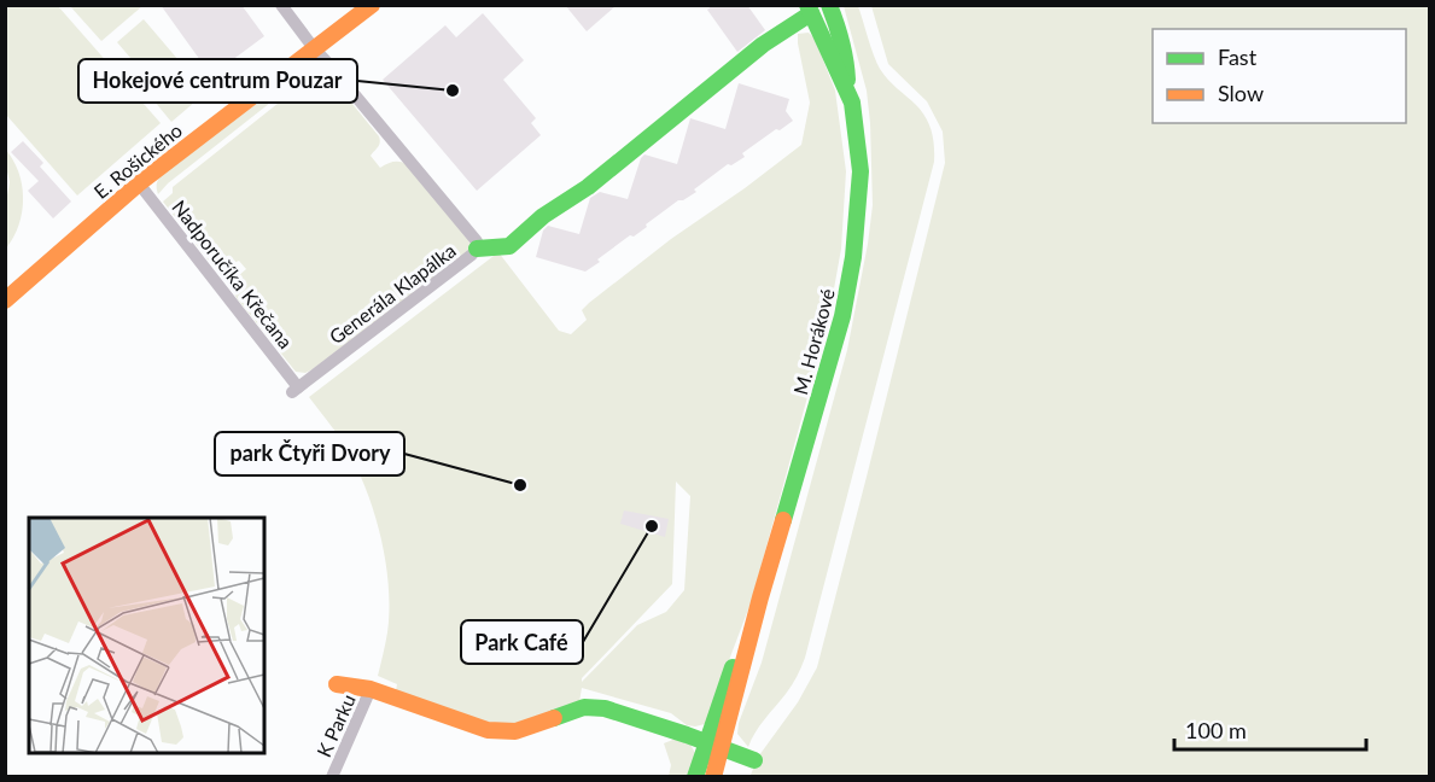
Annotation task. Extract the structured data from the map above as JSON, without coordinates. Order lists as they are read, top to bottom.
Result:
{
  "streets": {
    "street": [
      "E. Rošického",
      "Nadporučíka Křečana",
      "Generála Klapálka",
      "M. Horákové",
      "K Parku"
    ]
  },
  "crossings": [
    ["E. Rošického", "Nadporučíka Křečana"],
    ["Nadporučíka Křečana", "Generála Klapálka"]
  ],
  "places": ["Hokejové centrum Pouzar", "park Čtyři Dvory", "Park Café"],
  "legend": ["Fast", "Slow"],
  "scale_bar": "100 m"
}
